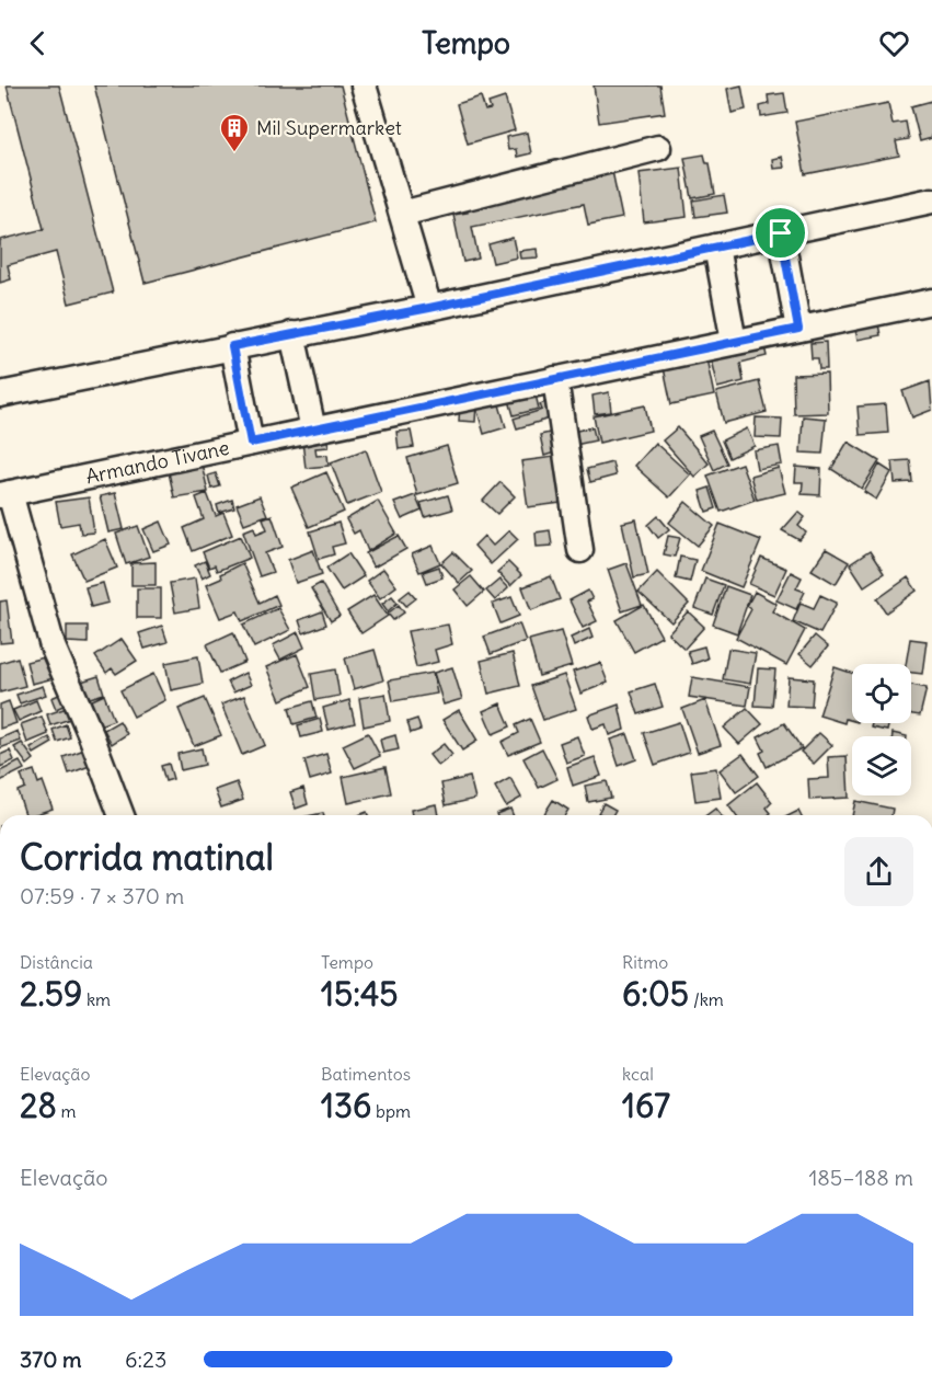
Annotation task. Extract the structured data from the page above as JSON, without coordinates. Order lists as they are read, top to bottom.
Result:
{
  "streets": {
    "street": ["Armando Tivane"]
  },
  "places": {
    "building": ["Mil Supermarket"]
  },
  "page": {
    "header": "Tempo",
    "heading": ["Corrida matinal", "07:59 · 7 × 370 m"],
    "stats": [
      ["Distância", "2.59 km"],
      ["Tempo", "15:45"],
      ["Ritmo", "6:05 /km"],
      ["Elevação", "28 m"],
      ["Batimentos", "136 bpm"],
      ["kcal", "167"]
    ],
    "chart": ["Elevação", "185–188 m"],
    "list": [
      {
        "name": "370 m",
        "note": "6:23"
      }
    ]
  }
}
